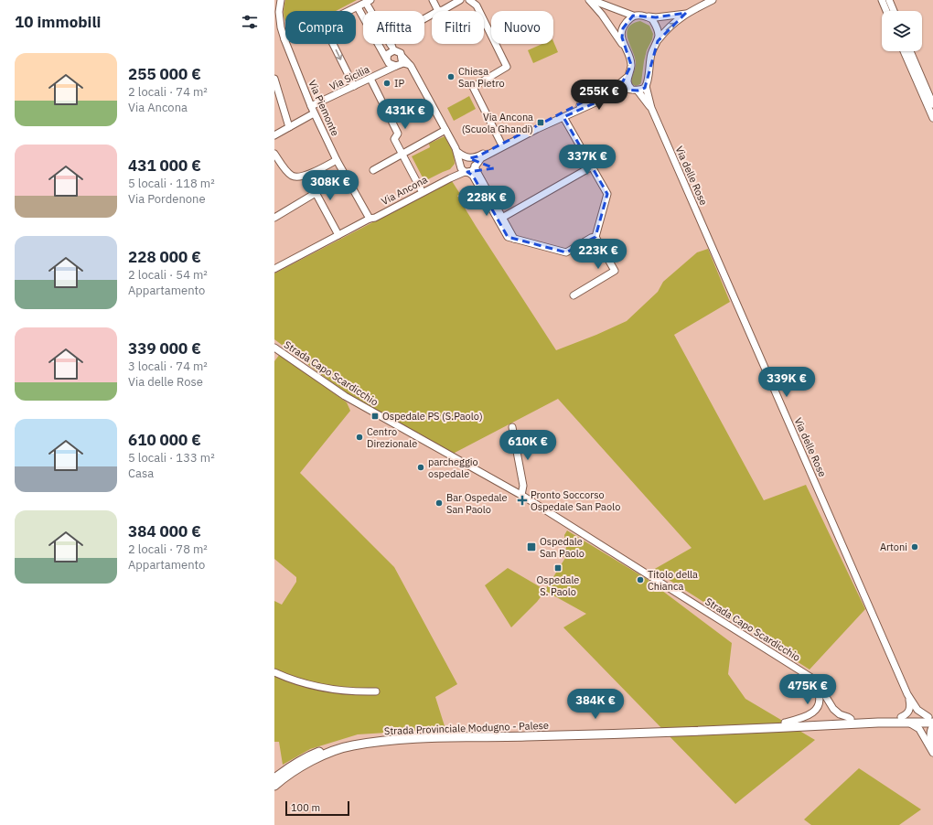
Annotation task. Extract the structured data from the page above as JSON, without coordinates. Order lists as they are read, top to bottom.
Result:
{
  "streets": {
    "main road": ["Strada Provinciale Modugno - Palese"],
    "street": [
      "Via Sicilia",
      "Via Piemonte",
      "Via delle Rose",
      "Via Ancona",
      "Strada Capo Scardicchio"
    ]
  },
  "crossings": [
    ["Via Sicilia", "Via Piemonte"],
    ["Via Piemonte", "Via Ancona"]
  ],
  "places": {
    "other": [
      "Chiesa San Pietro",
      "IP",
      "Centro Direzionale",
      "parcheggio ospedale",
      "Bar Ospedale San Paolo",
      "Artoni",
      "Titolo della Chianca"
    ],
    "transit": [
      "Via Ancona (Scuola Ghandi)",
      "Ospedale PS (S.Paolo)",
      "Ospedale San Paolo",
      "Ospedale S. Paolo"
    ],
    "health": ["Pronto Soccorso Ospedale San Paolo"]
  },
  "scale_bar": "100 m",
  "page": {
    "heading": "10 immobili",
    "chip": [
      "Compra",
      "Affitta",
      "Filtri",
      "Nuovo"
    ],
    "list": [
      {
        "name": "255 000 €",
        "note": "2 locali · 74 m² · Via Ancona"
      },
      {
        "name": "431 000 €",
        "note": "5 locali · 118 m² · Via Pordenone"
      },
      {
        "name": "228 000 €",
        "note": "2 locali · 54 m² · Appartamento"
      },
      {
        "name": "339 000 €",
        "note": "3 locali · 74 m² · Via delle Rose"
      },
      {
        "name": "610 000 €",
        "note": "5 locali · 133 m² · Casa"
      },
      {
        "name": "384 000 €",
        "note": "2 locali · 78 m² · Appartamento"
      }
    ],
    "price": [
      "255K €",
      "431K €",
      "337K €",
      "308K €",
      "228K €",
      "223K €",
      "339K €",
      "610K €",
      "475K €",
      "384K €"
    ],
    "scale": "100 m"
  }
}
